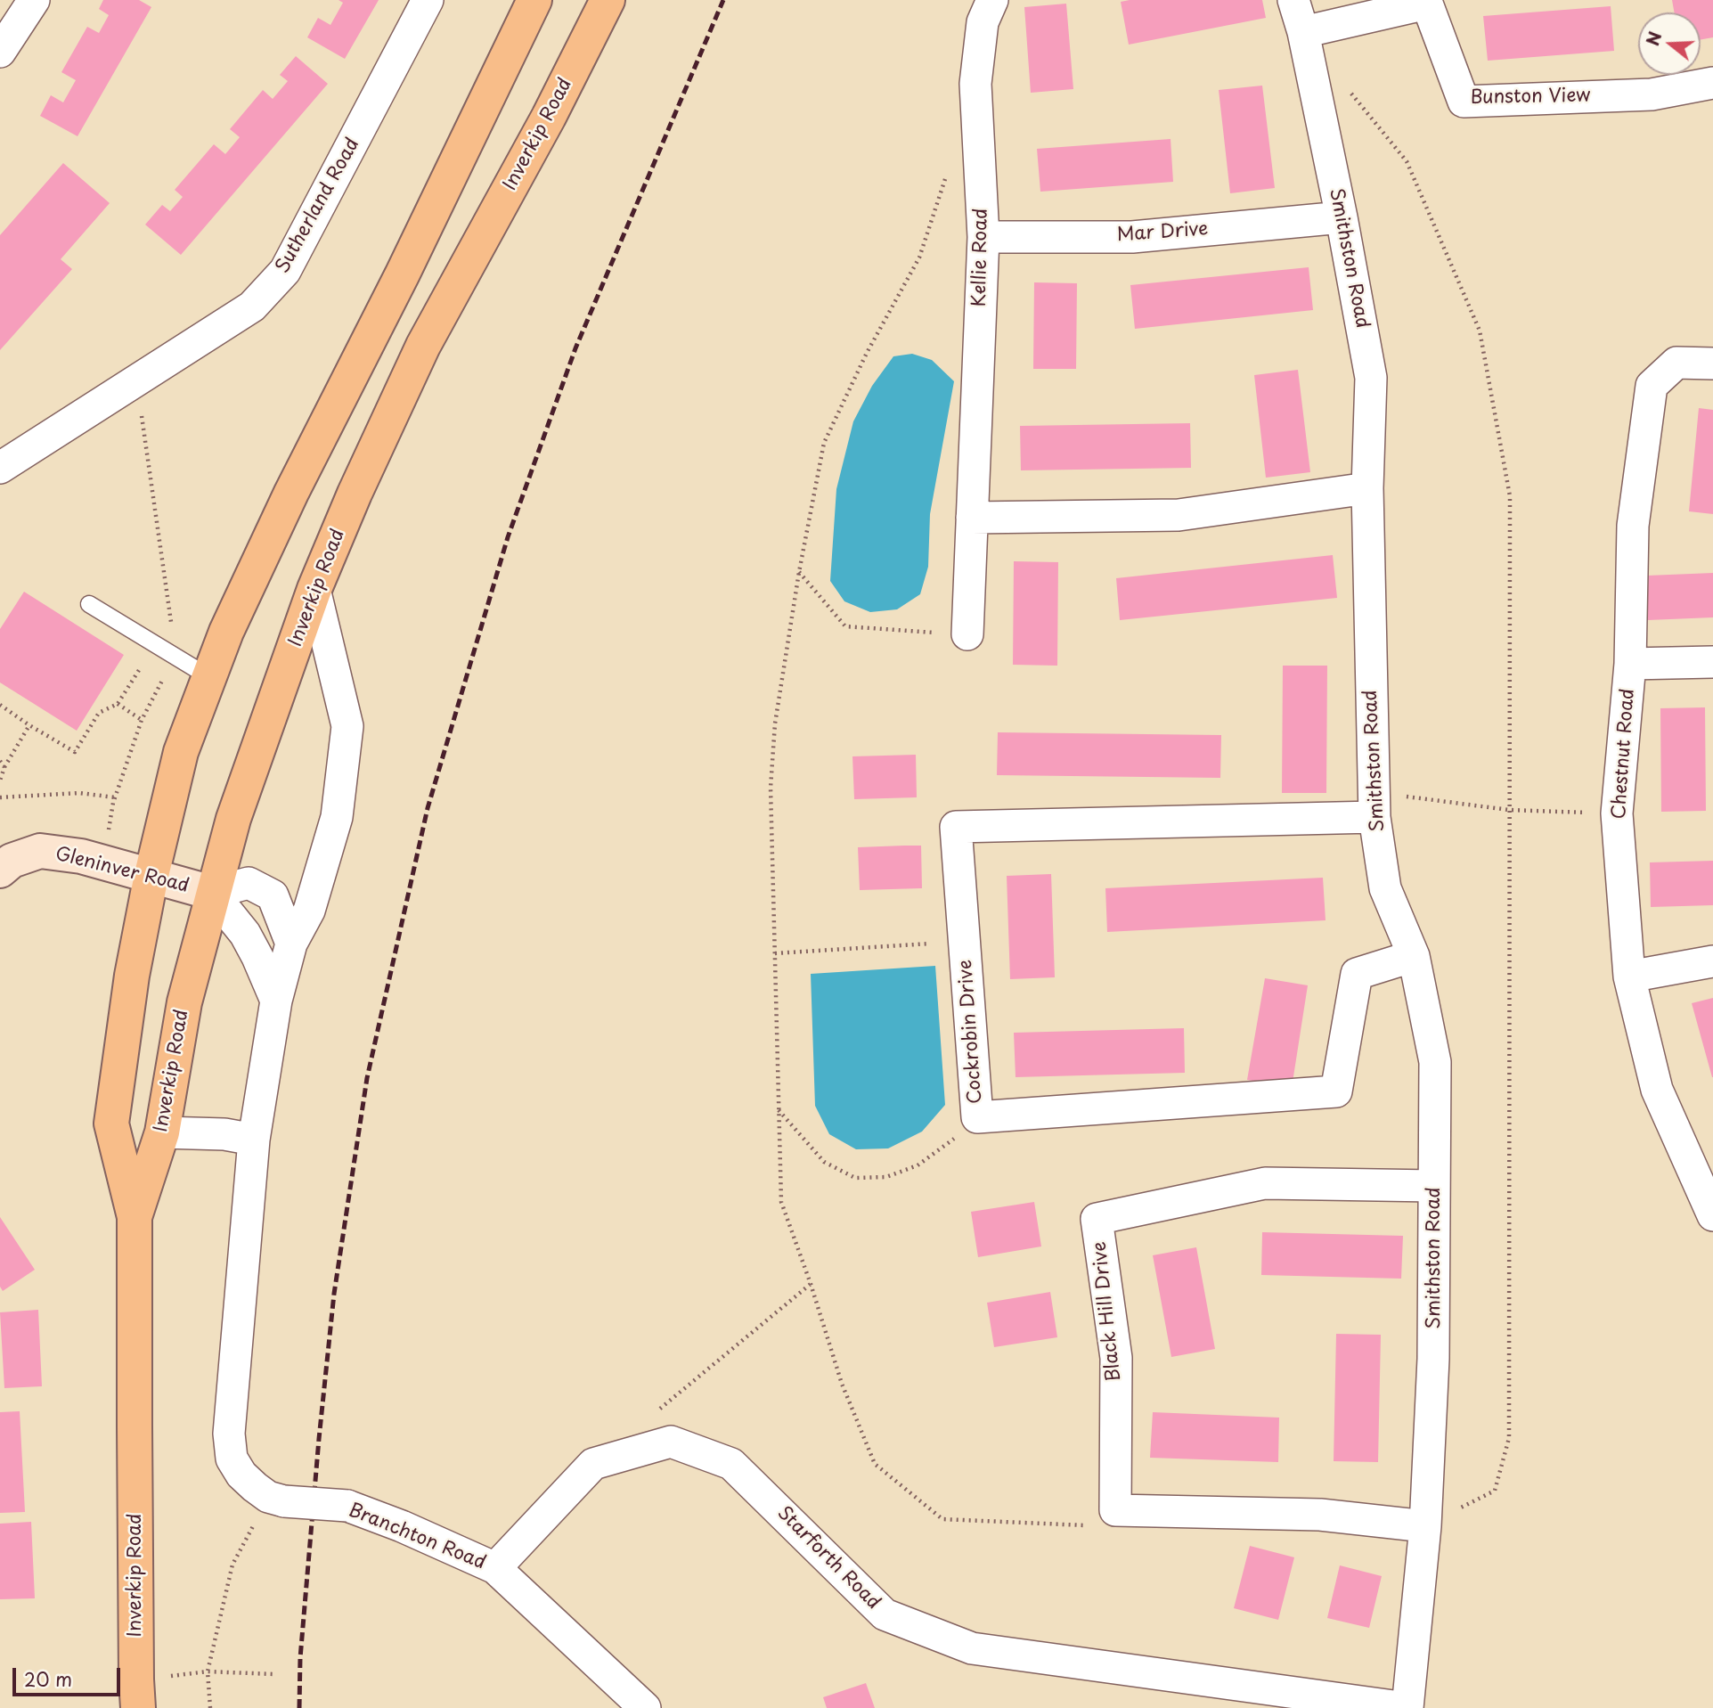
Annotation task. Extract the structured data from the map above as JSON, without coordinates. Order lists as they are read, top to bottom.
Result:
{
  "streets": {
    "highway": ["Inverkip Road"],
    "street": [
      "Bunston View",
      "Sutherland Road",
      "Mar Drive",
      "Kellie Road",
      "Smithston Road",
      "Chestnut Road",
      "Gleninver Road",
      "Cockrobin Drive",
      "Black Hill Drive",
      "Branchton Road",
      "Starforth Road"
    ]
  },
  "crossings": [
    ["Bunston View", "Smithston Road"],
    ["Inverkip Road", "Gleninver Road"],
    ["Mar Drive", "Kellie Road"],
    ["Mar Drive", "Smithston Road"],
    ["Smithston Road", "Cockrobin Drive"],
    ["Smithston Road", "Black Hill Drive"],
    ["Smithston Road", "Starforth Road"],
    ["Branchton Road", "Starforth Road"]
  ],
  "scale_bar": "20 m",
  "north": "left"
}
